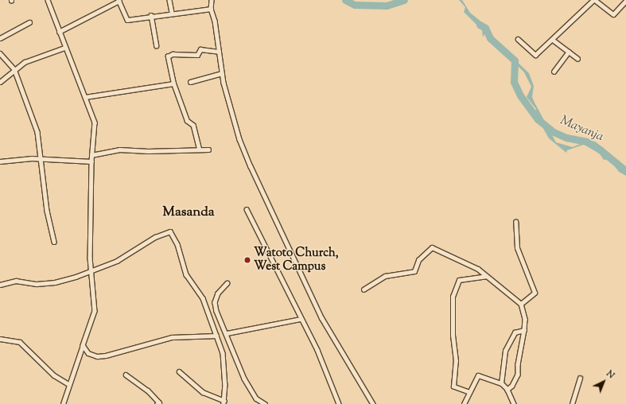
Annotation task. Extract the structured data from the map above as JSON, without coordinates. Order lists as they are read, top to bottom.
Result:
{
  "districts": ["Masanda"],
  "water": ["Mayanja"],
  "places": ["Watoto Church, West Campus"],
  "north": "top right"
}
